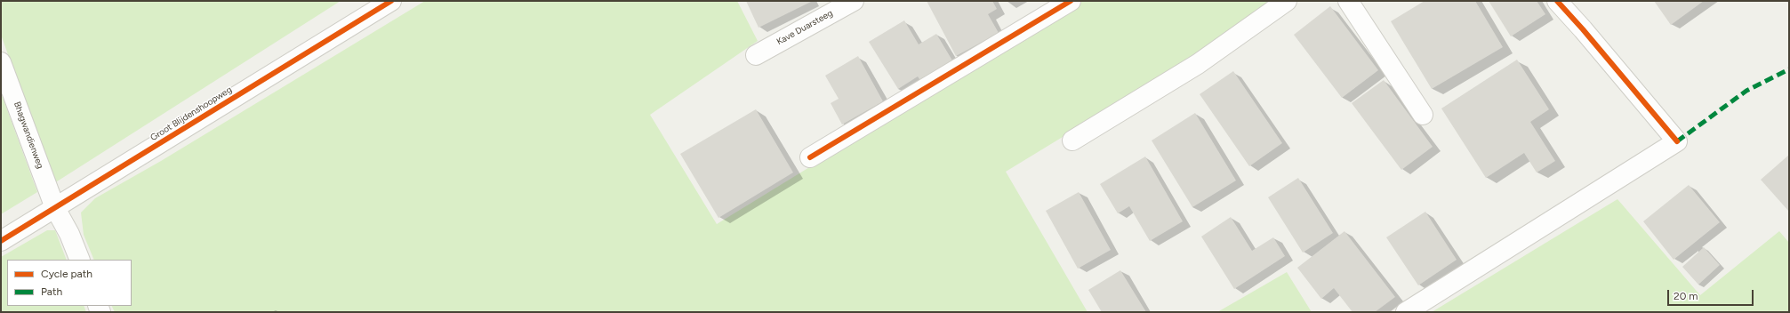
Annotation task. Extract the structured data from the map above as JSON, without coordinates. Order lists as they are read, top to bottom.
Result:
{
  "streets": {
    "street": ["Kave Duarsteeg", "Groot Blijdenshoopweg", "Bhagwandienweg"]
  },
  "crossings": [
    ["Groot Blijdenshoopweg", "Bhagwandienweg"]
  ],
  "legend": ["Cycle path", "Path"],
  "scale_bar": "20 m"
}
